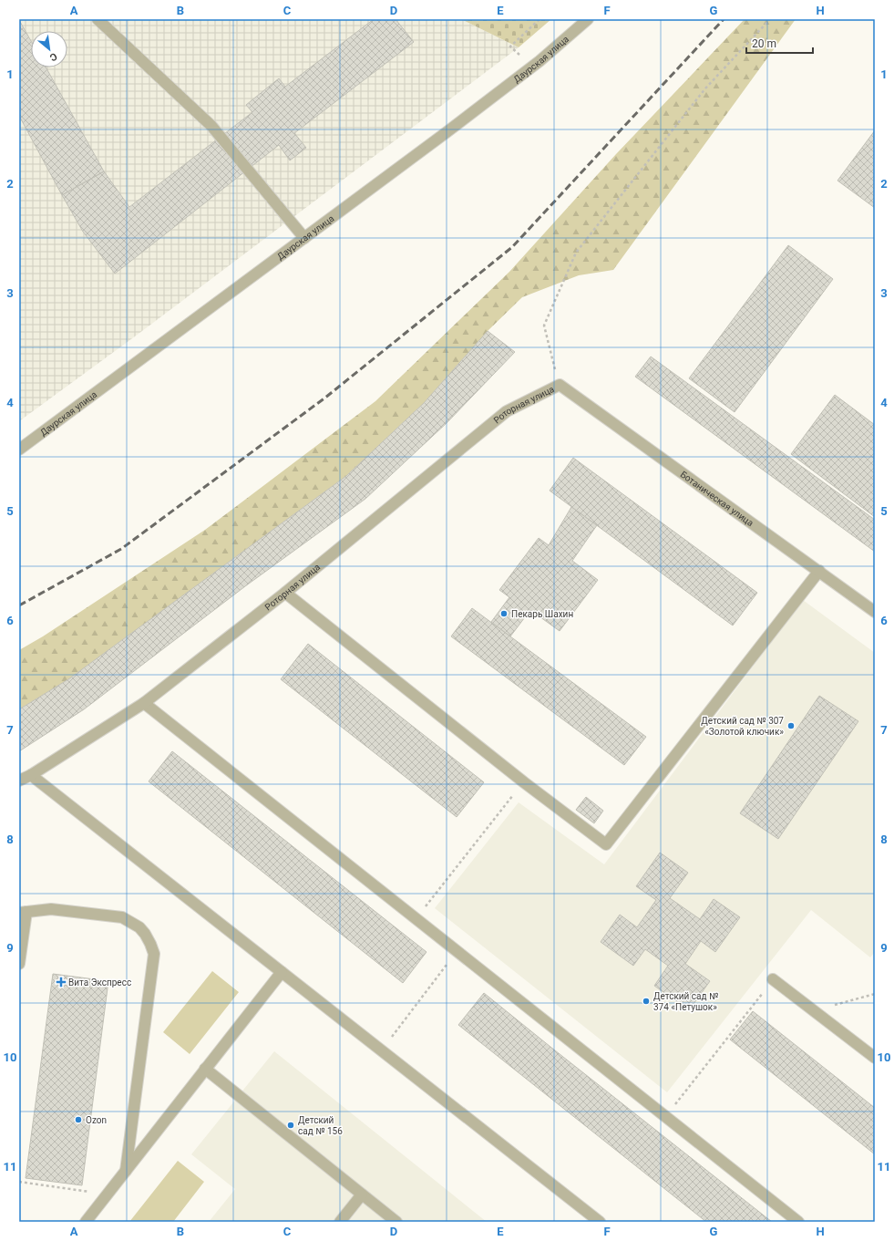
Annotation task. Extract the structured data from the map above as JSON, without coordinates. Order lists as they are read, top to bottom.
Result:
{
  "streets": {
    "street": ["Даурская улица", "Роторная улица", "Ботаническая улица"]
  },
  "crossings": [
    ["Роторная улица", "Ботаническая улица"]
  ],
  "places": {
    "other": [
      "Пекарь Шахин",
      "Детский сад № 307 «Золотой ключик»",
      "Детский сад № 374 «Петушок»",
      "Ozon",
      "Детский сад № 156"
    ],
    "health": ["Вита Экспресс"]
  },
  "scale_bar": "20 m",
  "north": "bottom right",
  "grid": {
    "columns": [
      "A",
      "B",
      "C",
      "D",
      "E",
      "F",
      "G",
      "H"
    ],
    "rows": [
      "1",
      "2",
      "3",
      "4",
      "5",
      "6",
      "7",
      "8",
      "9",
      "10",
      "11"
    ]
  }
}
